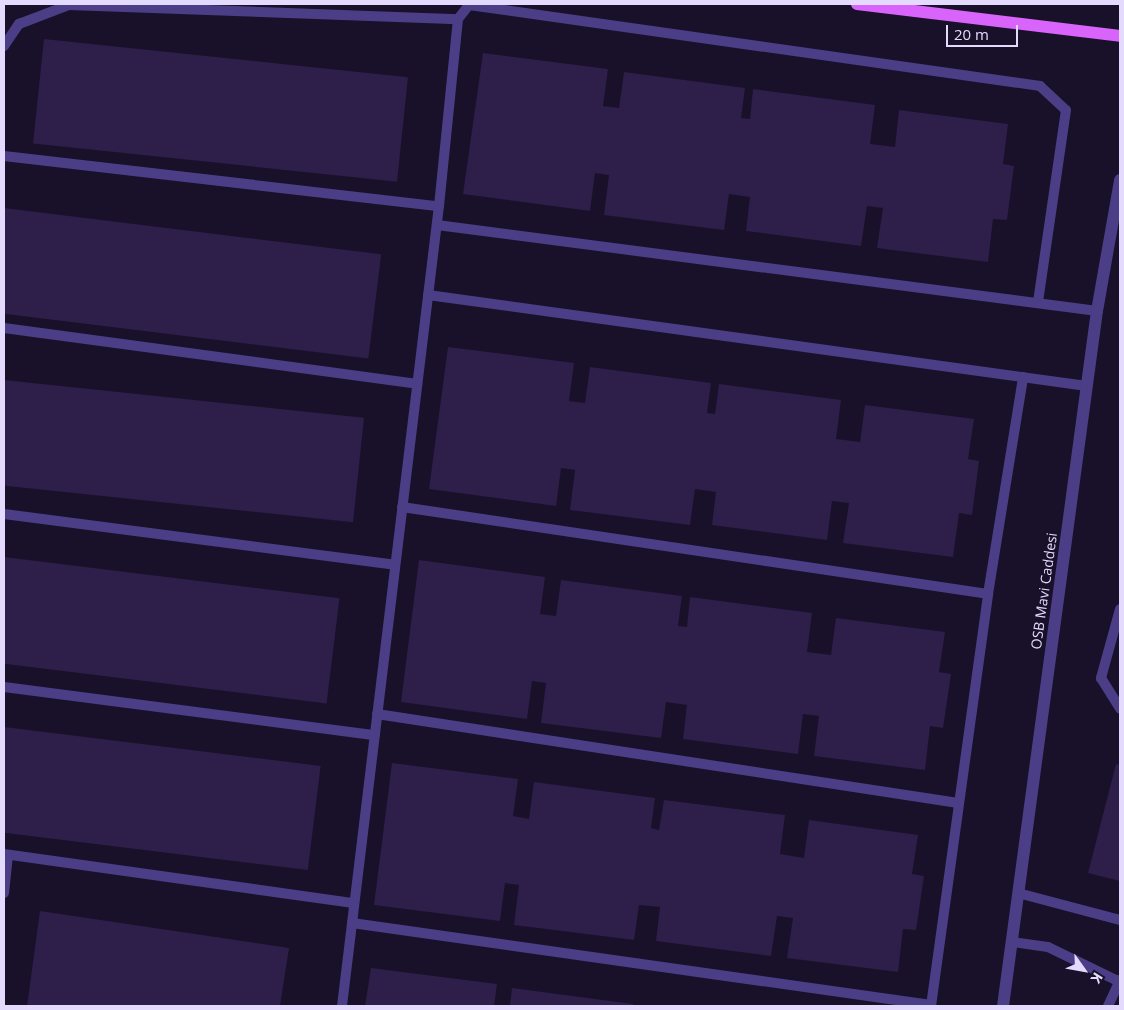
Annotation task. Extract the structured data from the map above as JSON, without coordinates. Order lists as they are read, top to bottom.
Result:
{
  "streets": {
    "street": ["OSB Mavi Caddesi"]
  },
  "scale_bar": "20 m",
  "north": "bottom right"
}
